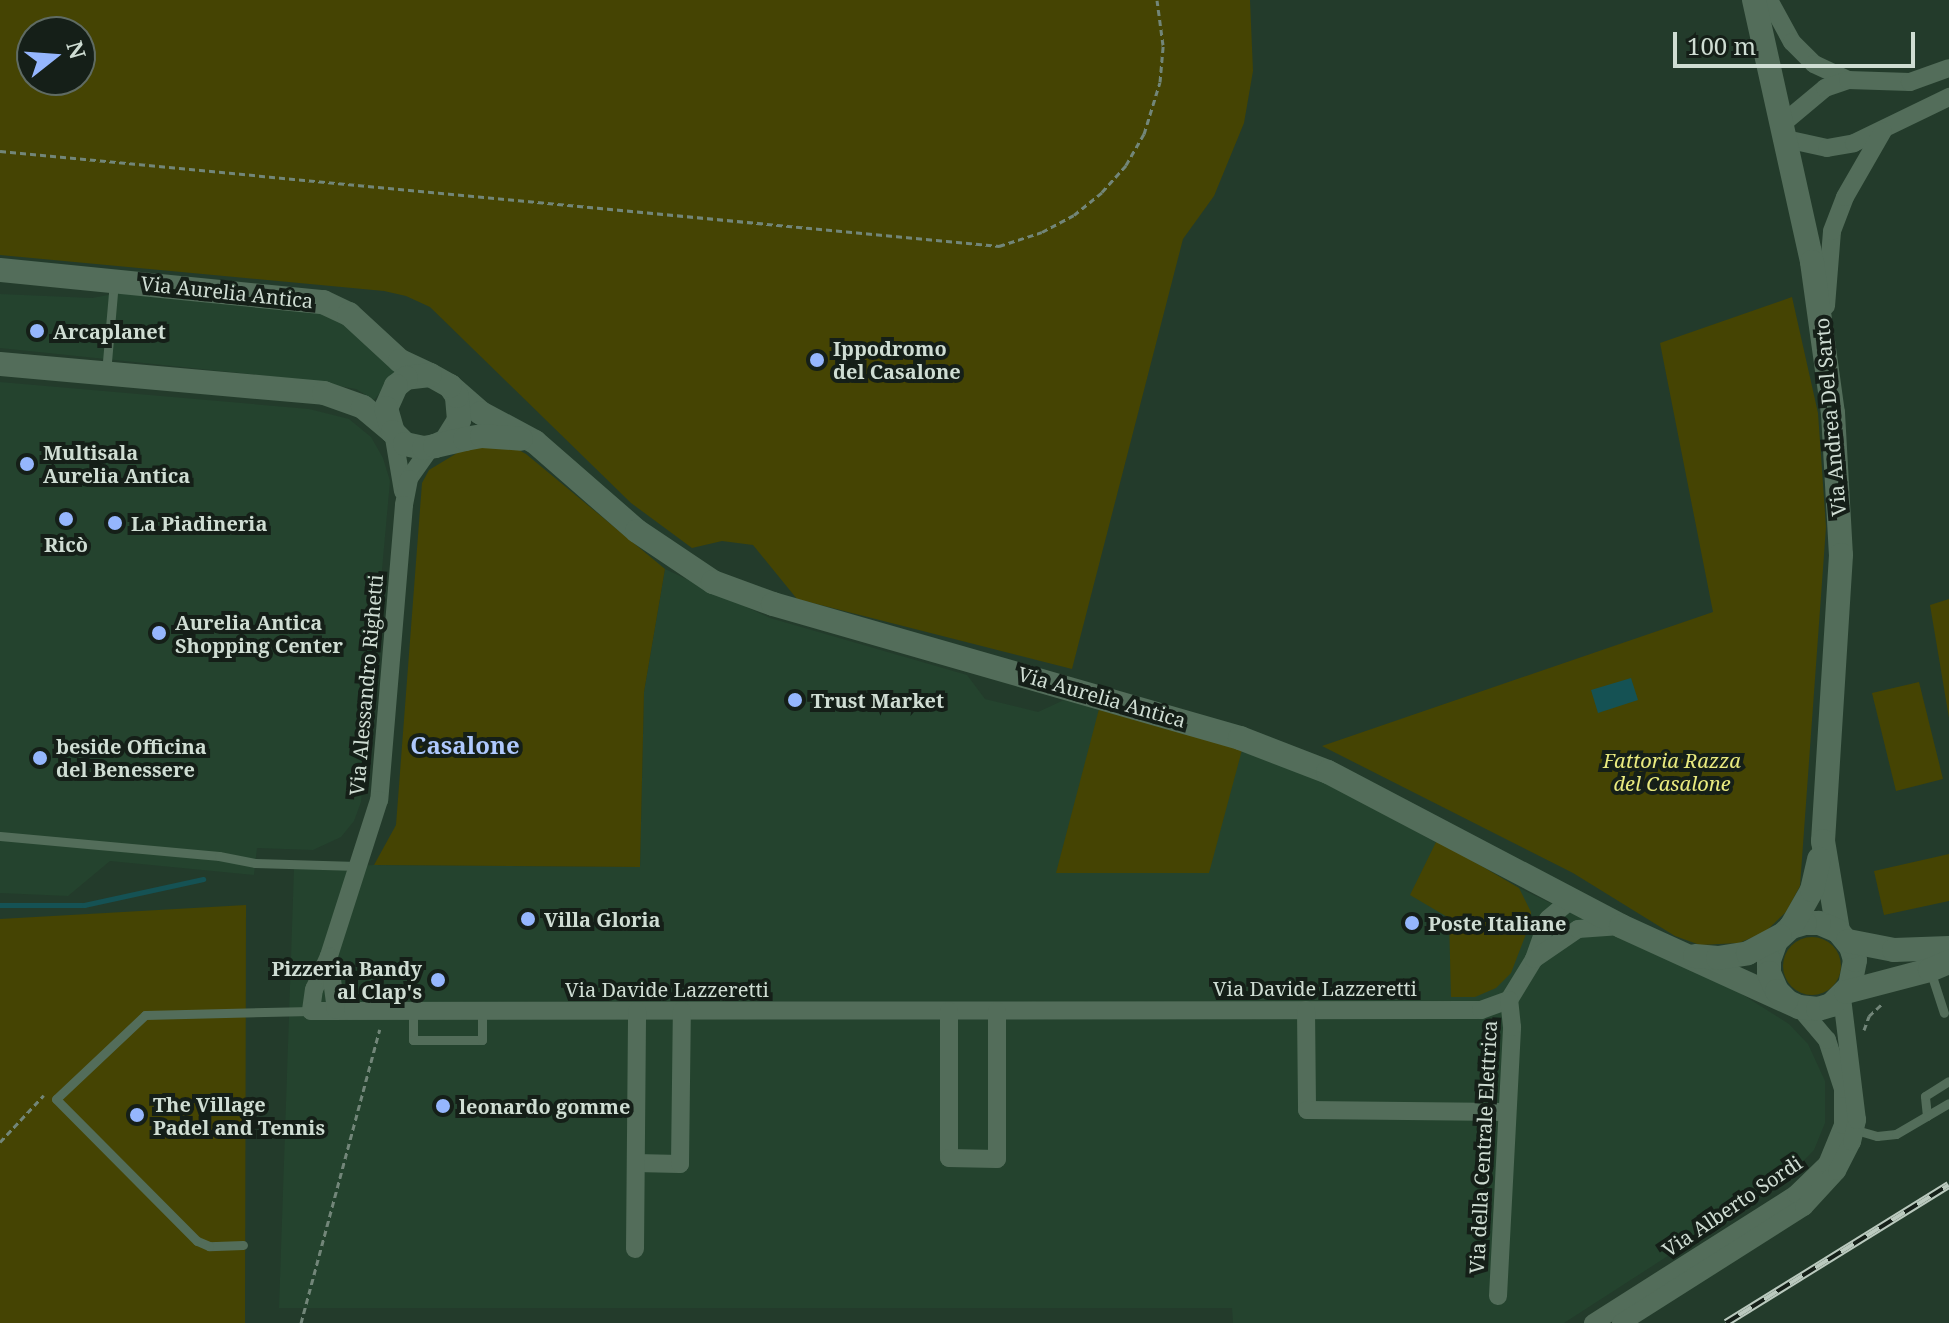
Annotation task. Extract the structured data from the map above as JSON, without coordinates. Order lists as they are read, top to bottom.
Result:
{
  "streets": {
    "street": [
      "Via Aurelia Antica",
      "Via Andrea Del Sarto",
      "Via Alessandro Righetti",
      "Via Davide Lazzeretti",
      "Via della Centrale Elettrica",
      "Via Alberto Sordi"
    ]
  },
  "crossings": [
    ["Via Aurelia Antica", "Via Andrea Del Sarto"],
    ["Via Aurelia Antica", "Via Alberto Sordi"],
    ["Via Andrea Del Sarto", "Via Alberto Sordi"],
    ["Via Alessandro Righetti", "Via Davide Lazzeretti"],
    ["Via Davide Lazzeretti", "Via della Centrale Elettrica"]
  ],
  "districts": ["Casalone"],
  "parks": ["Fattoria Razza del Casalone"],
  "places": [
    "Arcaplanet",
    "Ippodromo del Casalone",
    "Multisala Aurelia Antica",
    "Ricò",
    "La Piadineria",
    "Aurelia Antica Shopping Center",
    "Trust Market",
    "beside Officina del Benessere",
    "Villa Gloria",
    "Poste Italiane",
    "Pizzeria Bandy al Clap's",
    "leonardo gomme",
    "The Village Padel and Tennis"
  ],
  "scale_bar": "100 m",
  "north": "right"
}
